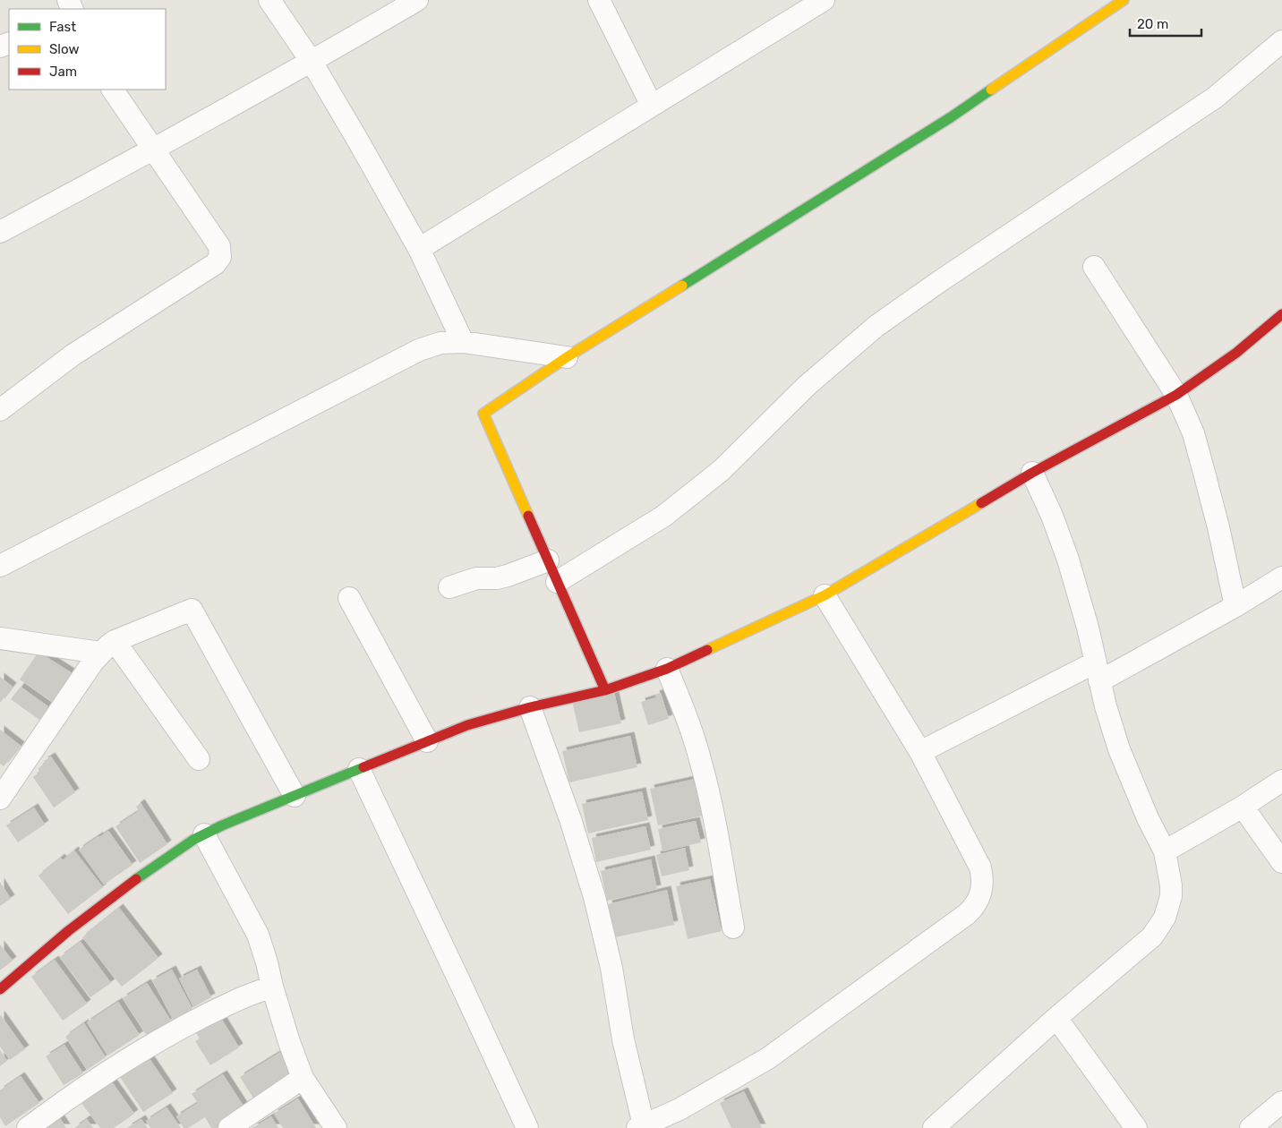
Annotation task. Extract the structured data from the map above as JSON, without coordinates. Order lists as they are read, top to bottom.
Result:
{
  "legend": ["Fast", "Slow", "Jam"],
  "scale_bar": "20 m"
}
